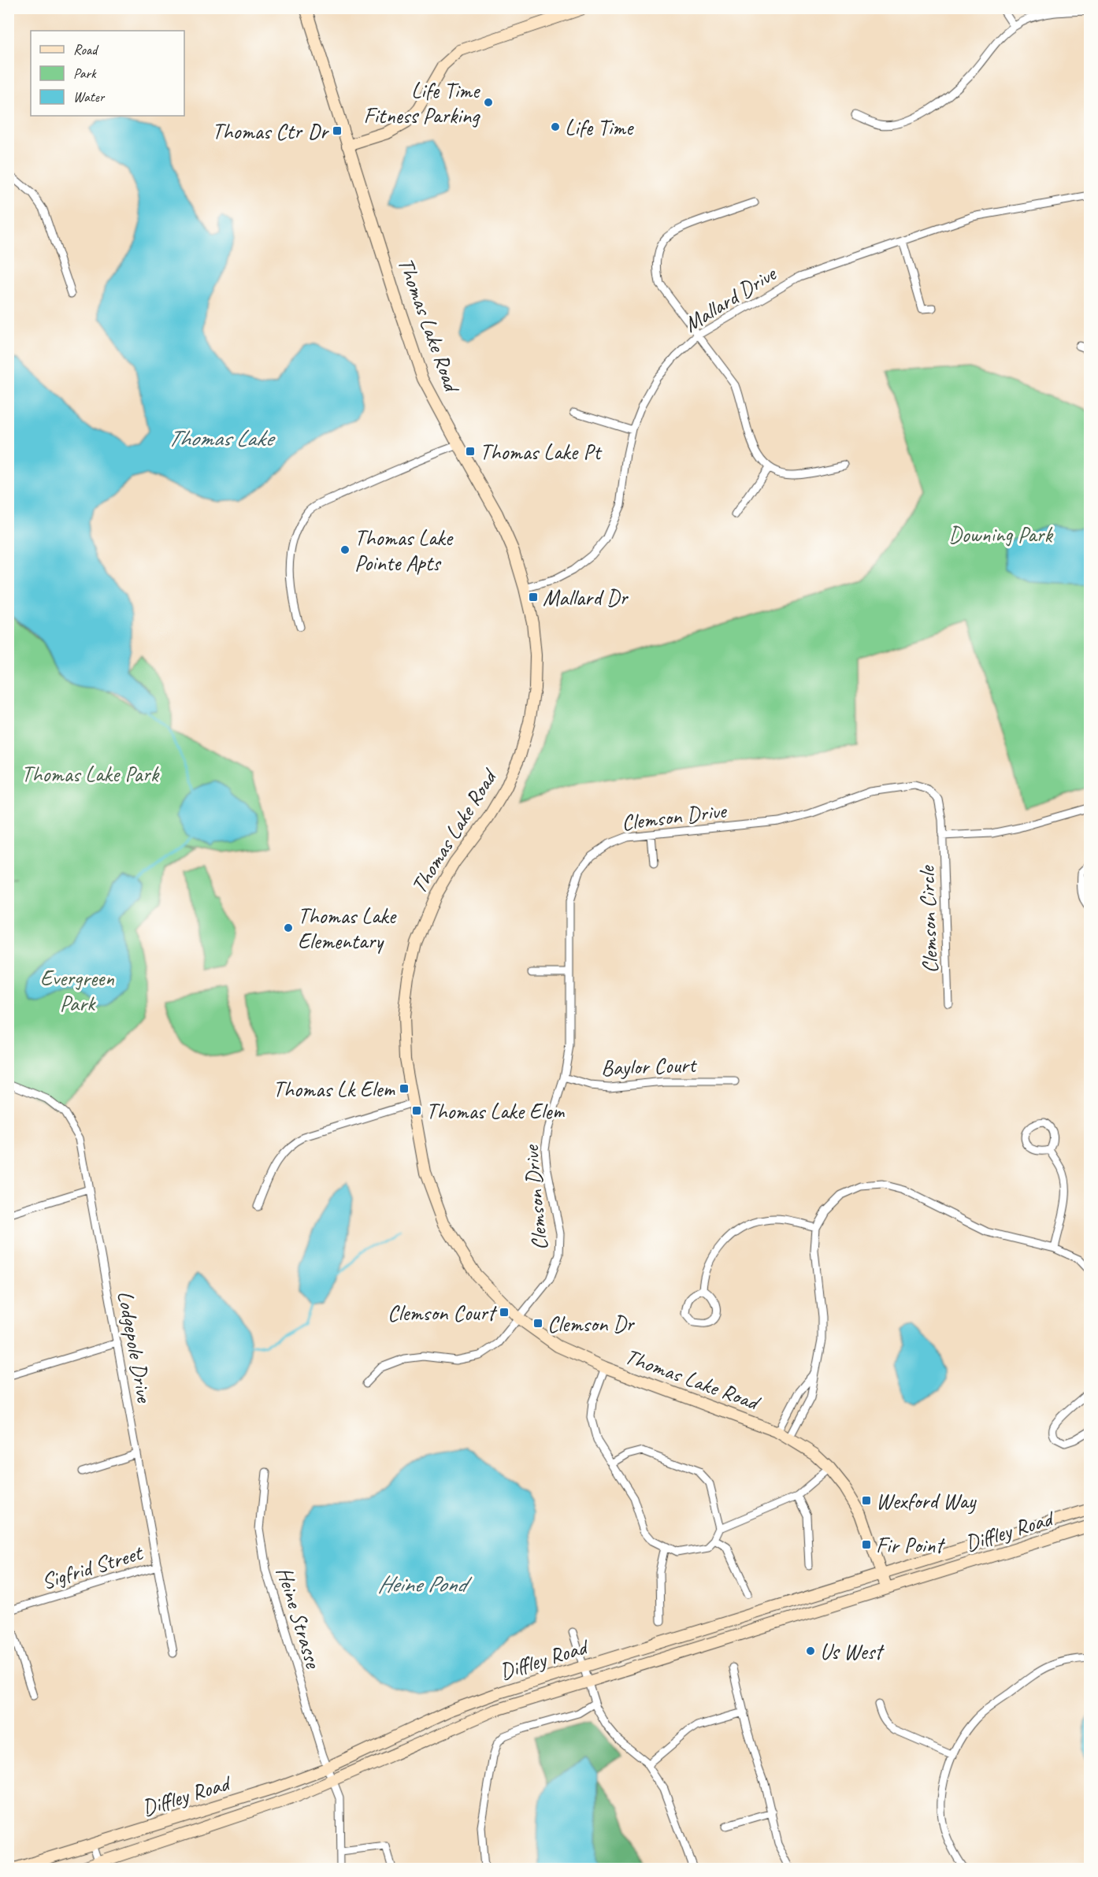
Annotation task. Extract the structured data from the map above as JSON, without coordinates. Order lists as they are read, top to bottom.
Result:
{
  "streets": {
    "main road": ["Thomas Lake Road", "Diffley Road"],
    "street": [
      "Mallard Drive",
      "Clemson Drive",
      "Clemson Circle",
      "Baylor Court",
      "Lodgepole Drive",
      "Sigfrid Street",
      "Heine Strasse"
    ]
  },
  "crossings": [
    ["Mallard Drive", "Thomas Lake Road"],
    ["Thomas Lake Road", "Clemson Drive"],
    ["Thomas Lake Road", "Diffley Road"],
    ["Clemson Drive", "Clemson Circle"],
    ["Clemson Drive", "Baylor Court"],
    ["Lodgepole Drive", "Sigfrid Street"],
    ["Diffley Road", "Heine Strasse"]
  ],
  "water": ["Thomas Lake", "Heine Pond"],
  "parks": ["Downing Park", "Thomas Lake Park", "Evergreen Park"],
  "places": {
    "other": [
      "Life Time Fitness Parking",
      "Life Time",
      "Thomas Lake Pointe Apts",
      "Thomas Lake Elementary",
      "Us West"
    ],
    "transit": [
      "Thomas Ctr Dr",
      "Thomas Lake Pt",
      "Mallard Dr",
      "Thomas Lk Elem",
      "Thomas Lake Elem",
      "Clemson Court",
      "Clemson Dr",
      "Wexford Way",
      "Fir Point"
    ]
  },
  "legend": ["Road", "Park", "Water"]
}
